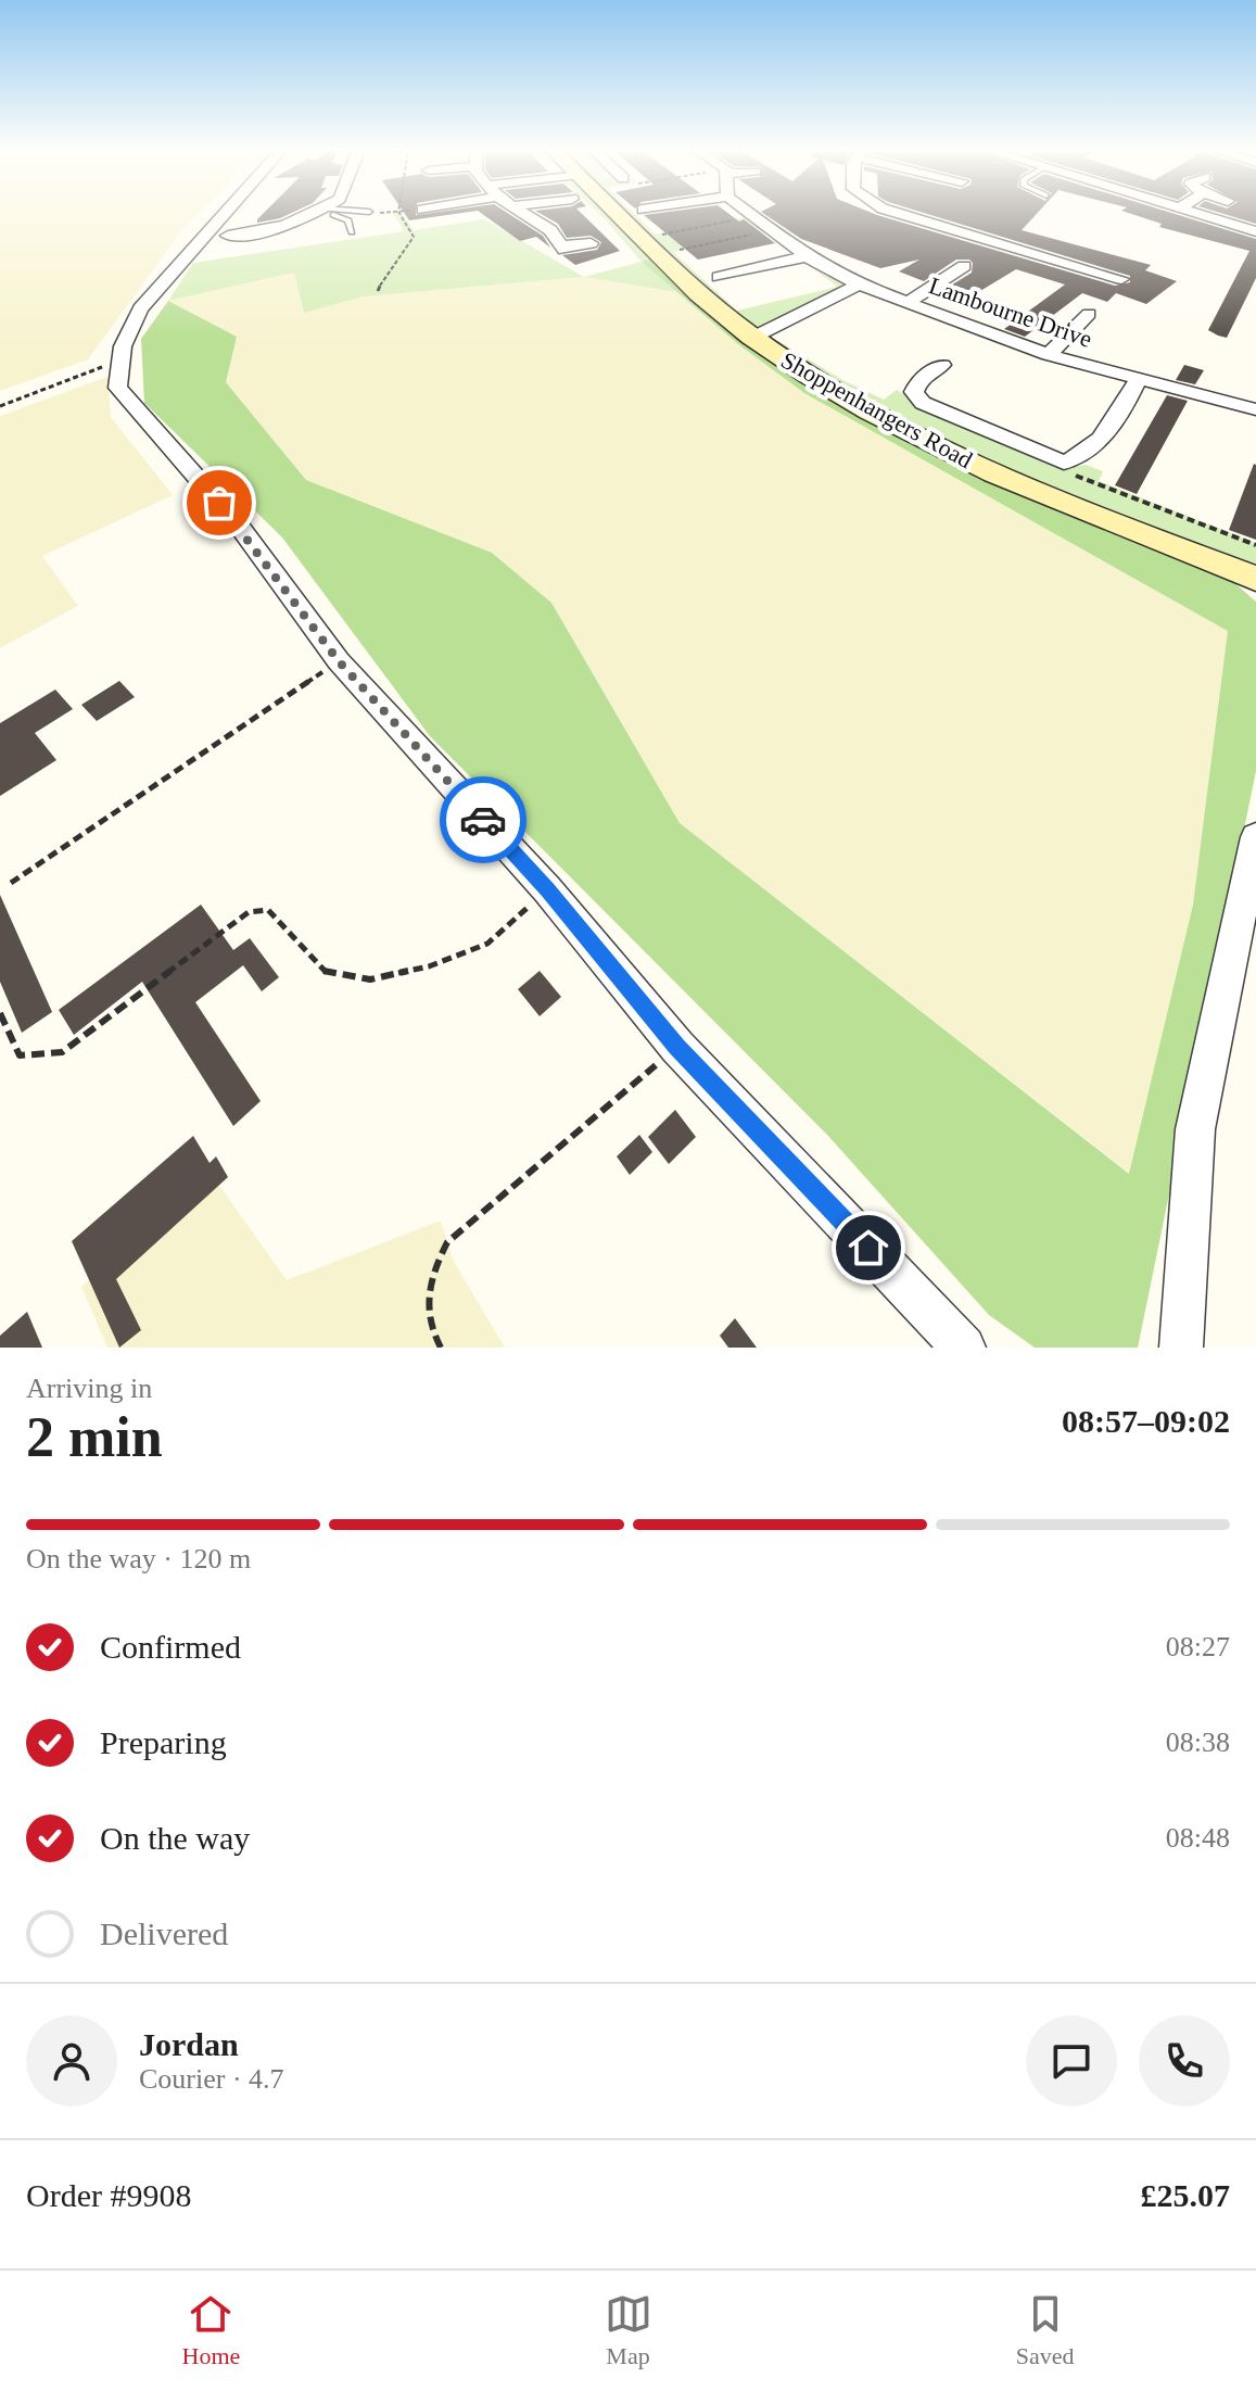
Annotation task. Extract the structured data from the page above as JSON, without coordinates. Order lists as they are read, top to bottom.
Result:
{
  "streets": {
    "street": ["Lambourne Drive", "Shoppenhangers Road"]
  },
  "page": {
    "heading": ["2 min", "Arriving in", "08:57–09:02"],
    "panel": [
      "Jordan",
      "Courier · 4.7",
      "Order #9908",
      "£25.07"
    ],
    "bar": "On the way · 120 m",
    "list": [
      ["Confirmed", "08:27"],
      ["Preparing", "08:38"],
      ["On the way", "08:48"],
      "Delivered"
    ],
    "tabs": ["Home", "Map", "Saved"]
  }
}
